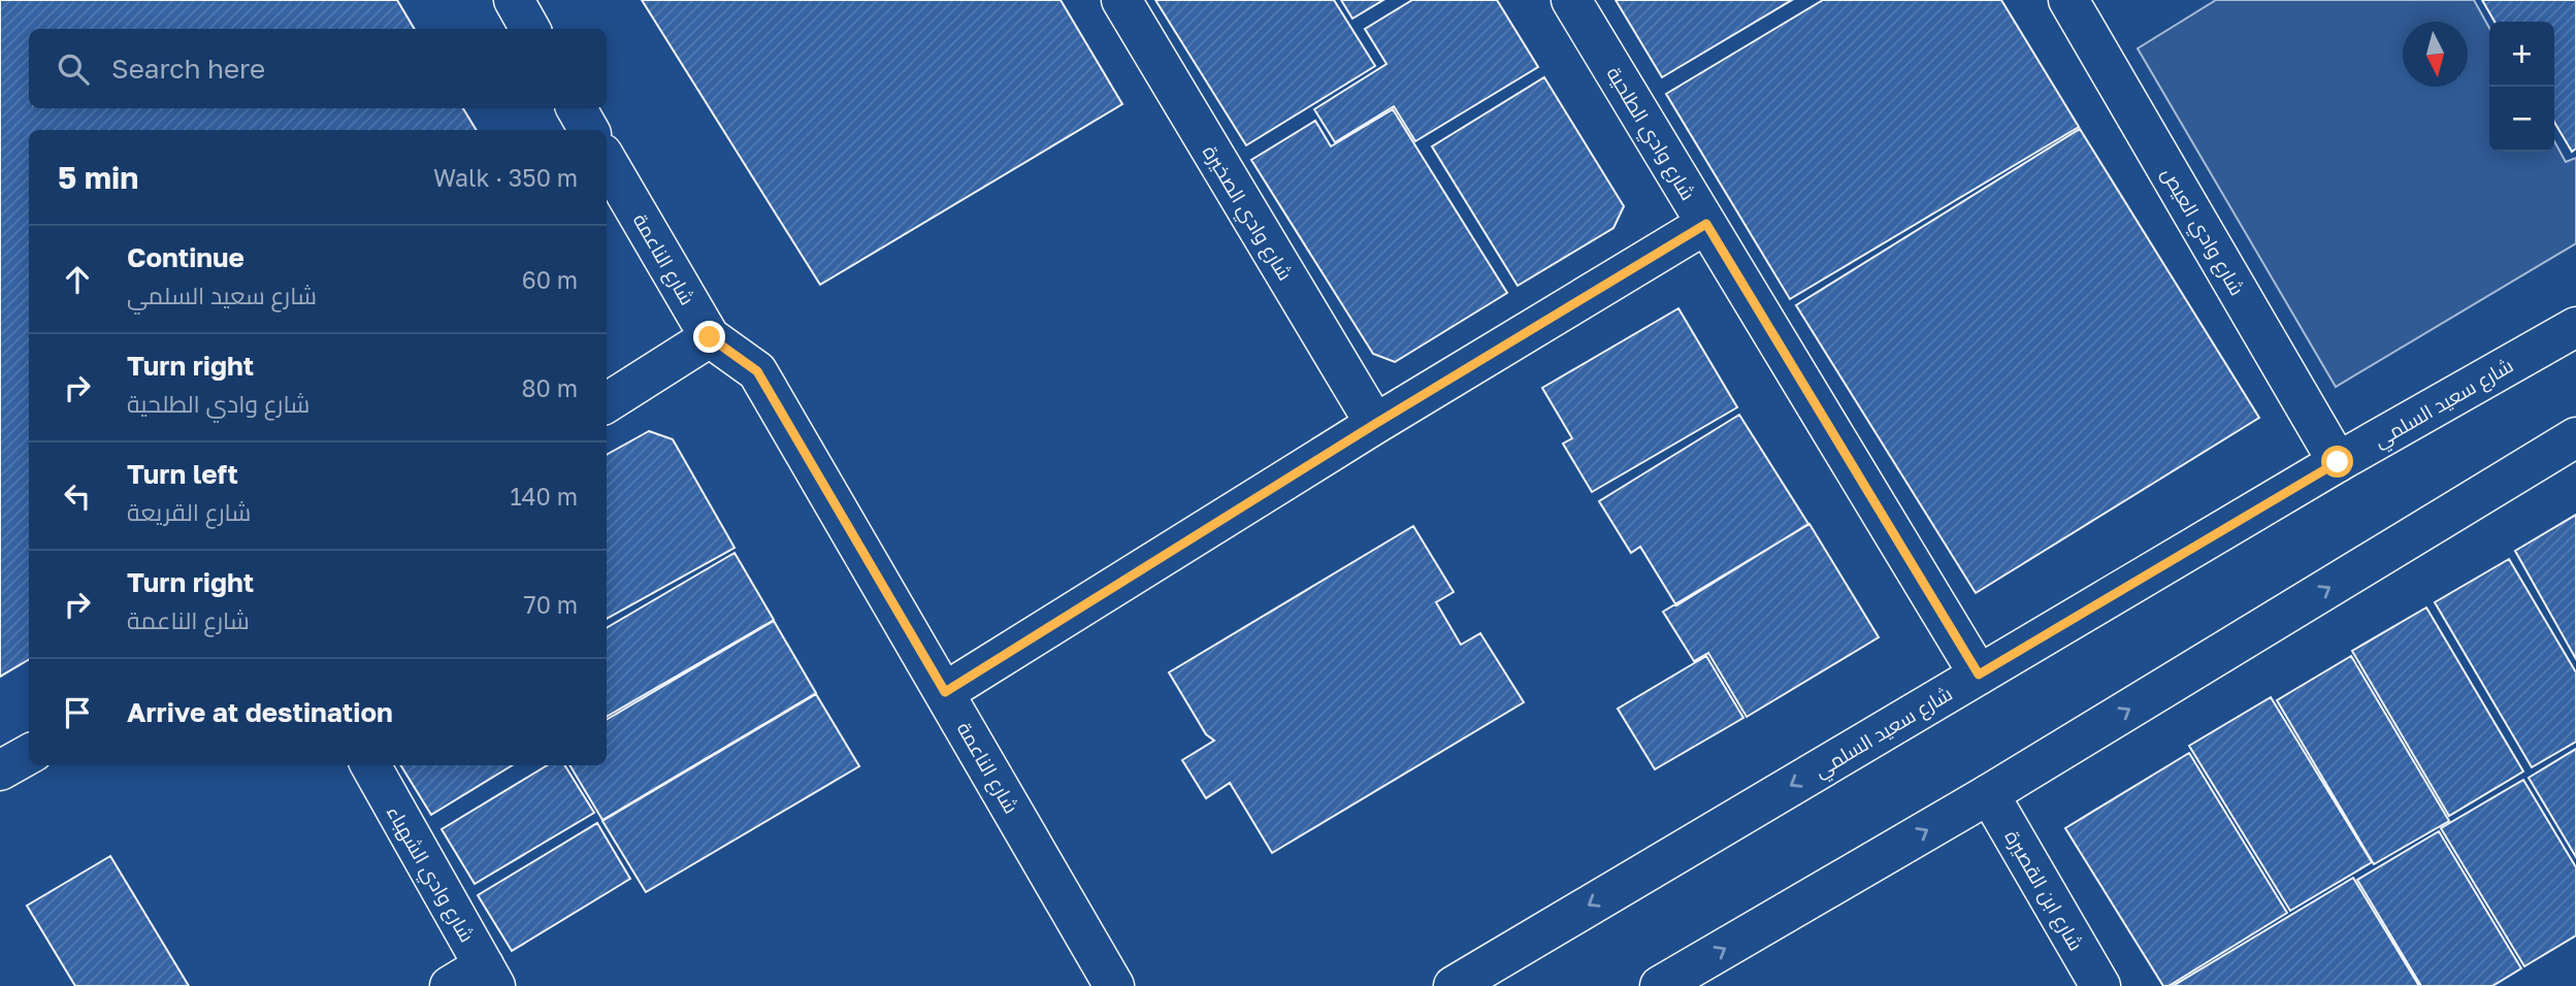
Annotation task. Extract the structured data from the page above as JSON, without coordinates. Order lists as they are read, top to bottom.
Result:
{
  "streets": {
    "street": [
      "شارع وادي الطلحية",
      "شارع وادي الصخيرة",
      "شارع وادي العيص",
      "شارع الناعمة",
      "شارع سعيد السلمي",
      "شارع وادي الشهباء",
      "شارع ابن القصيرة"
    ]
  },
  "crossings": [
    ["شارع وادي الطلحية", "شارع سعيد السلمي"],
    ["شارع وادي العيص", "شارع سعيد السلمي"]
  ],
  "north": "bottom",
  "page": {
    "map_buttons": ["+", "−"],
    "search": "Search here",
    "heading": ["5 min", "Walk · 350 m"],
    "list": [
      ["Continue", "شارع سعيد السلمي", "60 m"],
      ["Turn right", "شارع وادي الطلحية", "80 m"],
      ["Turn left", "شارع القريعة", "140 m"],
      ["Turn right", "شارع الناعمة", "70 m"],
      "Arrive at destination"
    ]
  }
}
